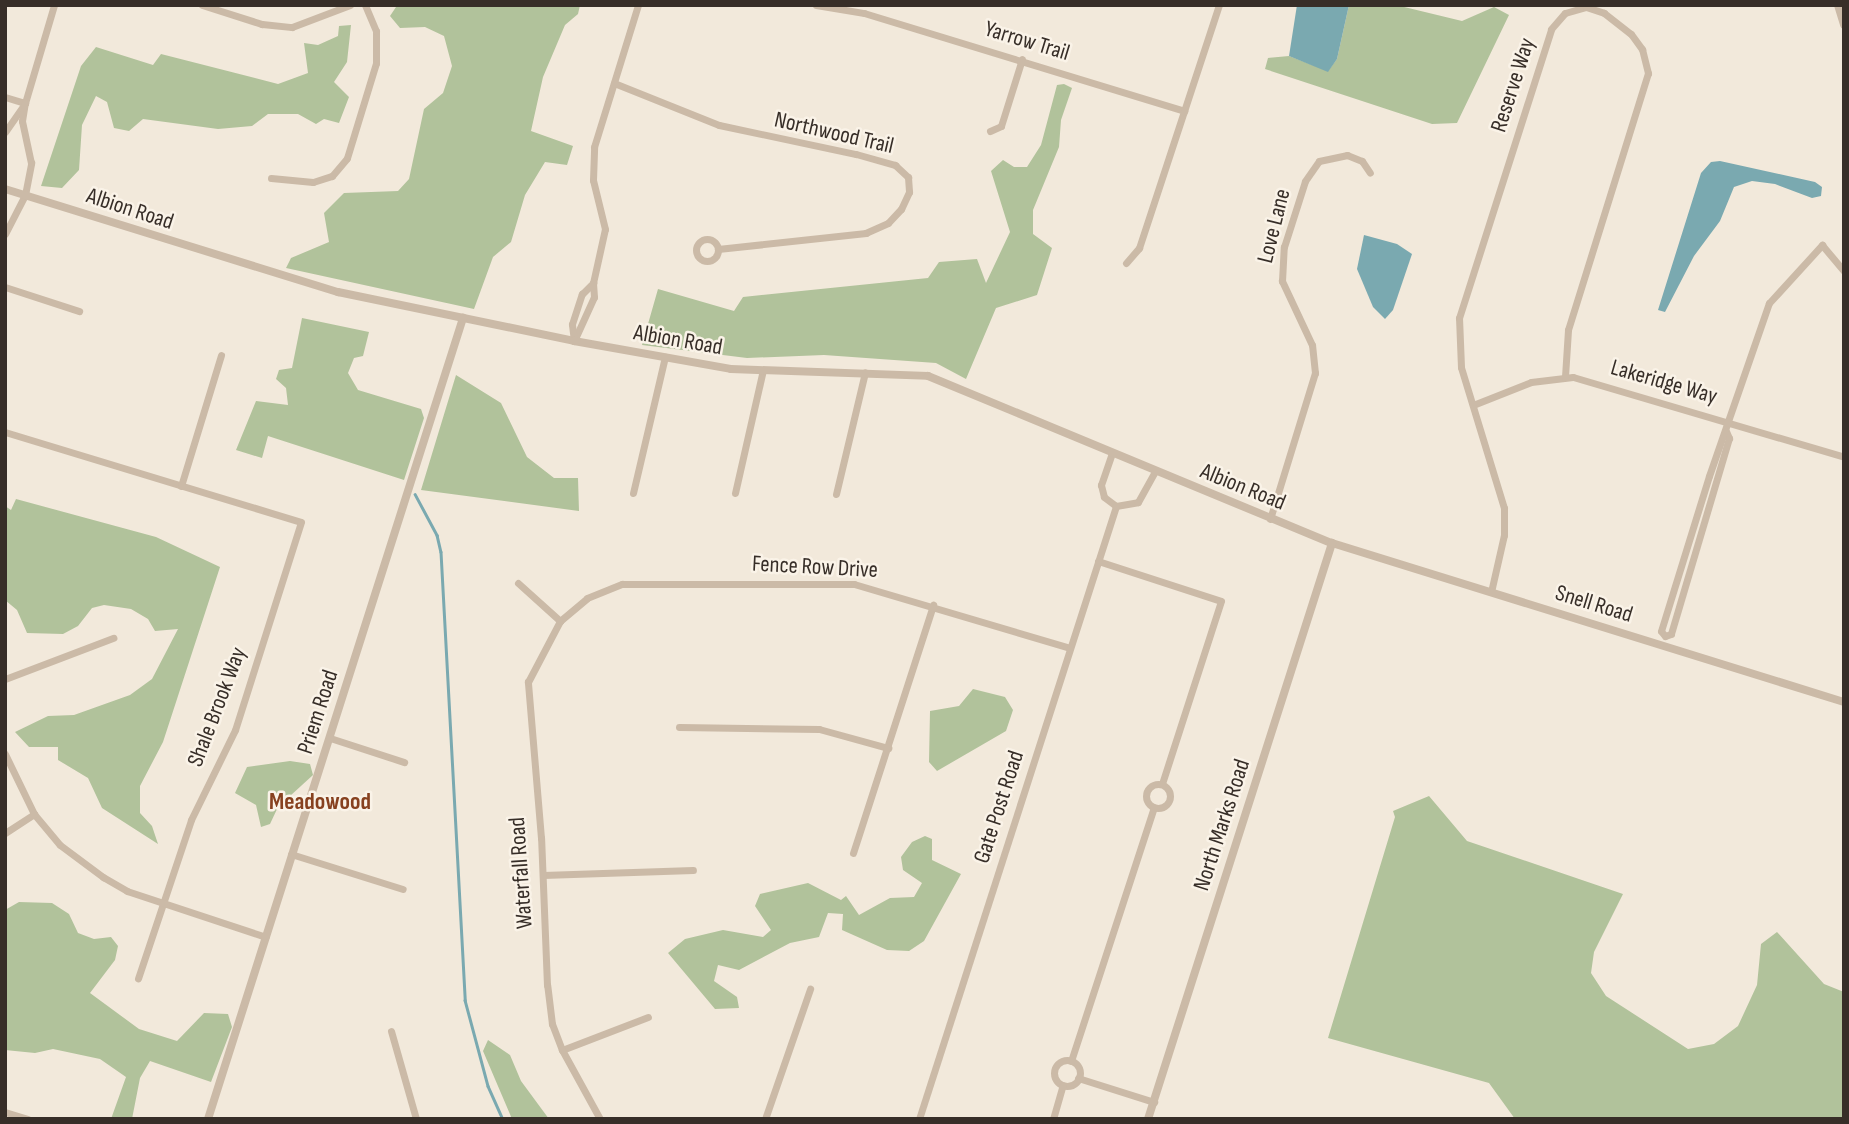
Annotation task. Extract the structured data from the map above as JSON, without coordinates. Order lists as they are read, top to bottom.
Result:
{
  "streets": {
    "street": [
      "Yarrow Trail",
      "Reserve Way",
      "Northwood Trail",
      "Albion Road",
      "Love Lane",
      "Lakeridge Way",
      "Fence Row Drive",
      "Snell Road",
      "Shale Brook Way",
      "Priem Road",
      "Gate Post Road",
      "North Marks Road",
      "Waterfall Road"
    ]
  },
  "crossings": [
    ["Reserve Way", "Lakeridge Way"],
    ["Reserve Way", "Snell Road"],
    ["Albion Road", "Love Lane"],
    ["Albion Road", "Snell Road"],
    ["Albion Road", "Priem Road"],
    ["Albion Road", "North Marks Road"],
    ["Fence Row Drive", "Gate Post Road"],
    ["Fence Row Drive", "Waterfall Road"],
    ["Snell Road", "North Marks Road"]
  ],
  "districts": ["Meadowood"]
}
